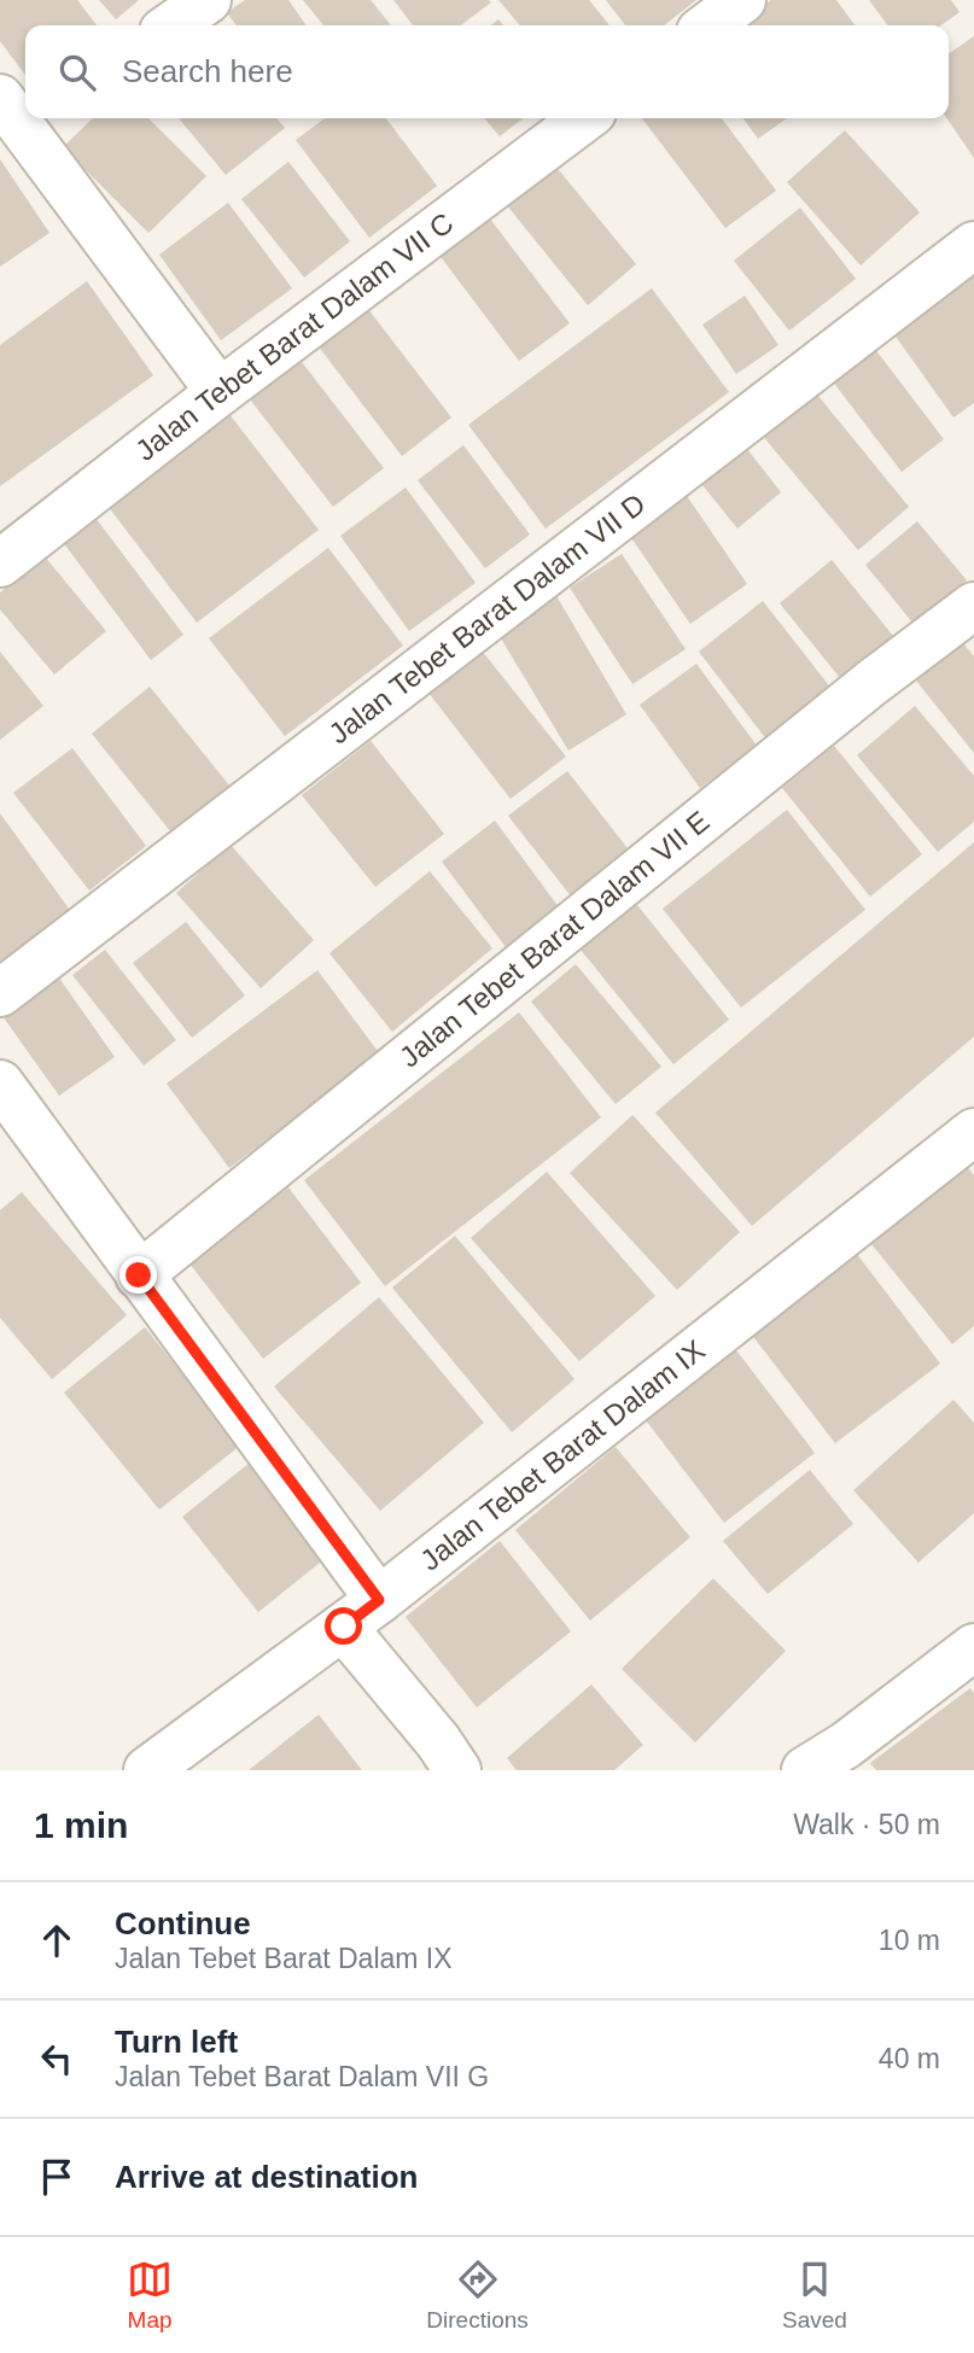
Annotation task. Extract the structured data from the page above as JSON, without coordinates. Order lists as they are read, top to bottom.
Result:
{
  "streets": {
    "street": [
      "Jalan Tebet Barat Dalam VII C",
      "Jalan Tebet Barat Dalam VII D",
      "Jalan Tebet Barat Dalam VII E",
      "Jalan Tebet Barat Dalam IX"
    ]
  },
  "page": {
    "search": "Search here",
    "heading": ["1 min", "Walk · 50 m"],
    "list": [
      ["Continue", "Jalan Tebet Barat Dalam IX", "10 m"],
      ["Turn left", "Jalan Tebet Barat Dalam VII G", "40 m"],
      "Arrive at destination"
    ],
    "nav": ["Map", "Directions", "Saved"]
  }
}
